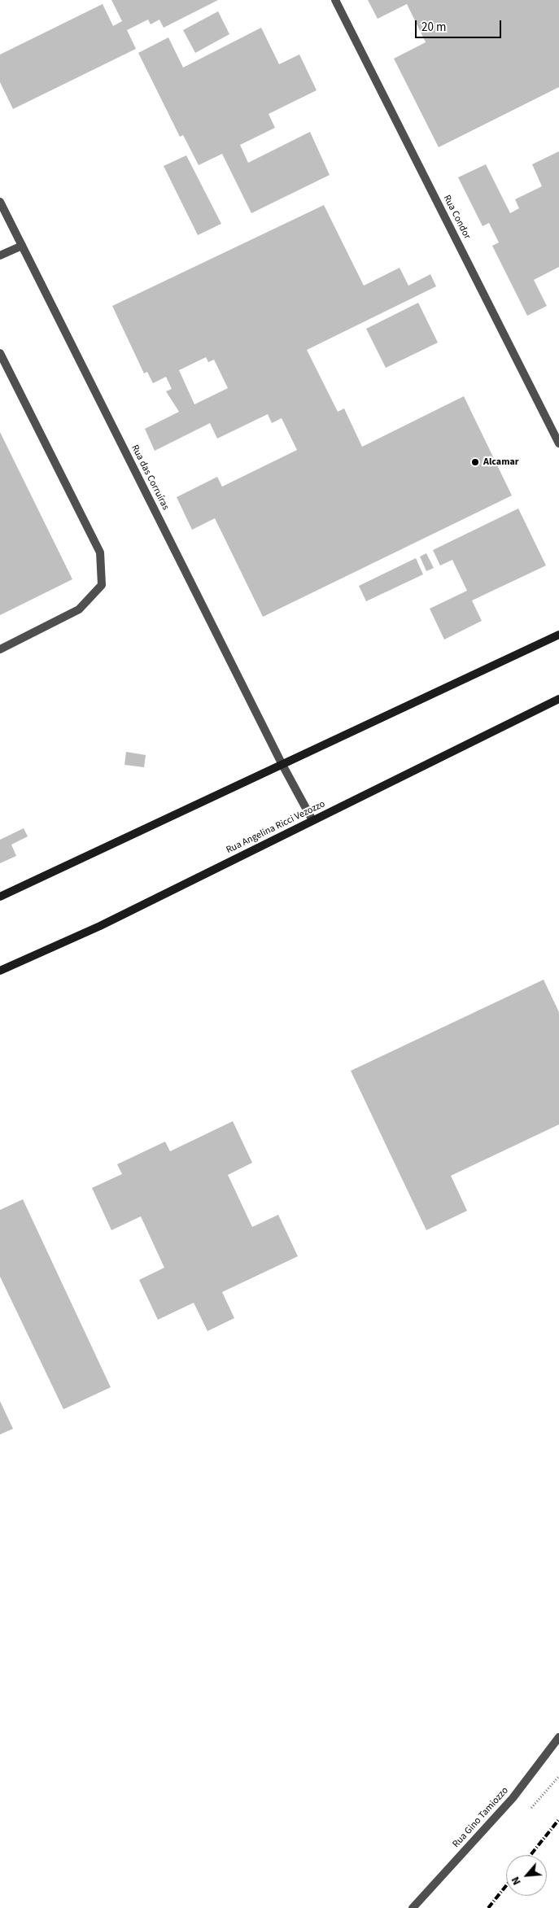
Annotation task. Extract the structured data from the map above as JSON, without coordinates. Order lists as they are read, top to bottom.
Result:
{
  "streets": {
    "main road": ["Rua Angelina Ricci Vezozzo"],
    "street": ["Rua Condor", "Rua das Corruíras", "Rua Gino Tamiozzo"]
  },
  "crossings": [
    ["Rua das Corruíras", "Rua Angelina Ricci Vezozzo"]
  ],
  "places": ["Alcamar"],
  "scale_bar": "20 m",
  "north": "bottom left"
}
